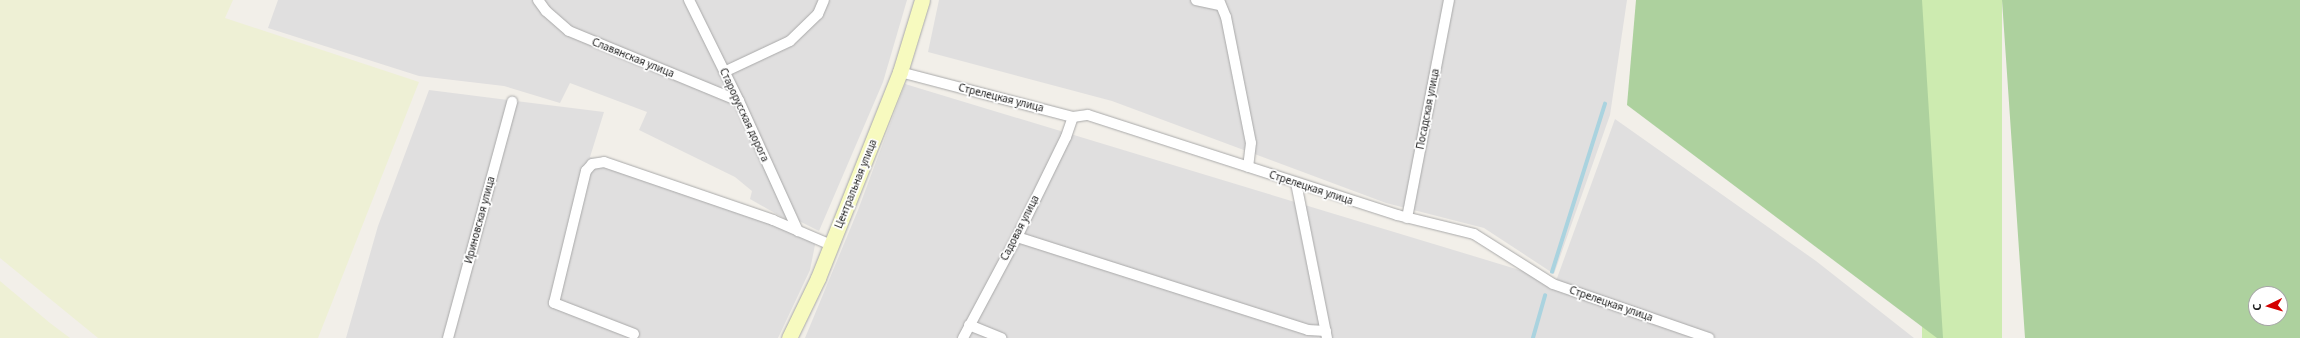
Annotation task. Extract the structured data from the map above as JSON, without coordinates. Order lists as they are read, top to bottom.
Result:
{
  "streets": {
    "main road": ["Центральная улица"],
    "street": [
      "Славянская улица",
      "Стрелецкая улица",
      "Посадская улица",
      "Старорусская дорога",
      "Ириновская улица",
      "Садовая улица"
    ]
  },
  "crossings": [
    ["Славянская улица", "Старорусская дорога"],
    ["Стрелецкая улица", "Посадская улица"],
    ["Стрелецкая улица", "Центральная улица"],
    ["Стрелецкая улица", "Садовая улица"]
  ],
  "north": "left"
}
